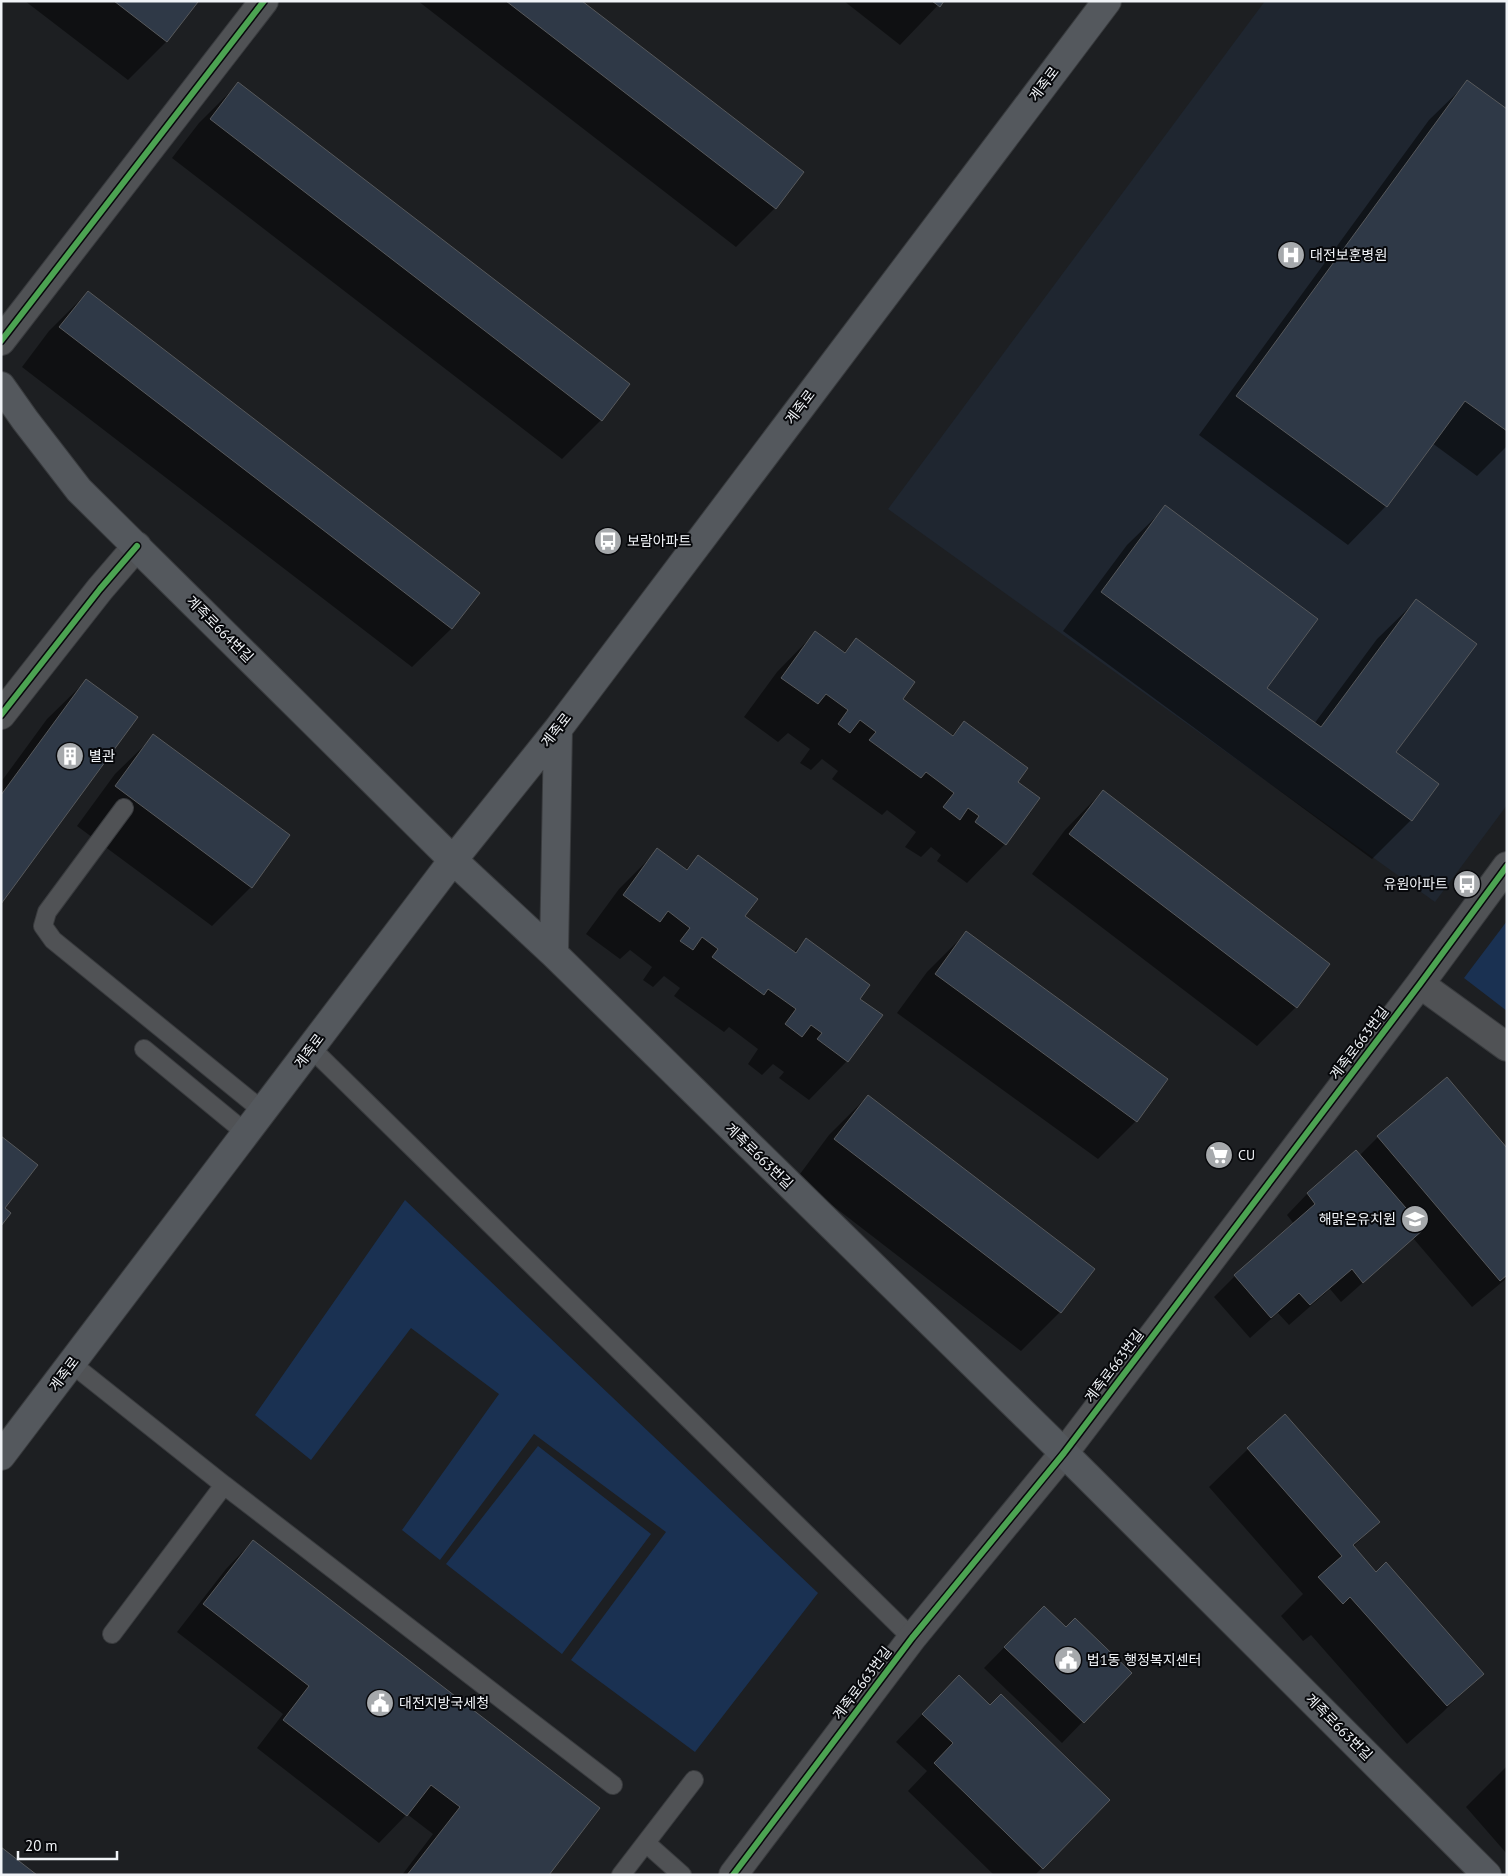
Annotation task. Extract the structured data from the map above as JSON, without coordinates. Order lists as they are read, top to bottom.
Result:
{
  "streets": {
    "main road": ["계족로", "계족로664번길", "계족로663번길"]
  },
  "crossings": [
    ["계족로", "계족로664번길"],
    ["계족로", "계족로663번길"],
    ["계족로664번길", "계족로663번길"]
  ],
  "places": {
    "hospital": ["대전보훈병원"],
    "bus stop": ["보람아파트", "유원아파트"],
    "building": ["별관"],
    "supermarket": ["CU"],
    "school or university": ["해맑은유치원"],
    "public building": ["법1동 행정복지센터", "대전지방국세청"]
  },
  "scale_bar": "20 m"
}
